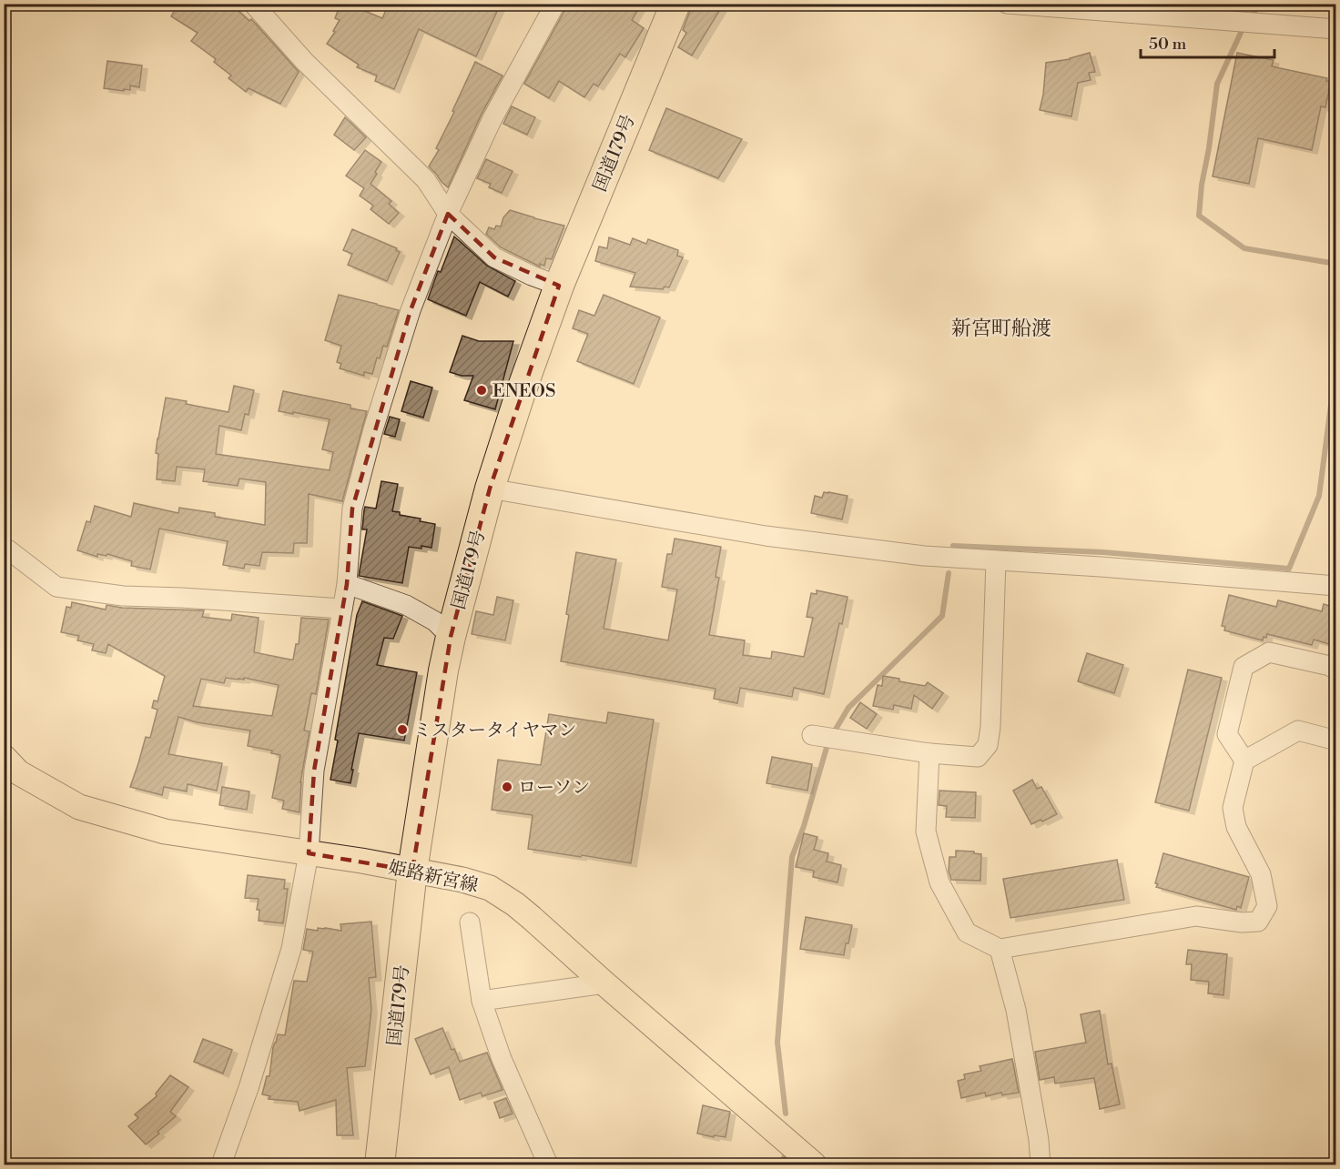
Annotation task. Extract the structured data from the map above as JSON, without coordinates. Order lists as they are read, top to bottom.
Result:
{
  "streets": {
    "highway": ["国道179号"],
    "main road": ["姫路新宮線"]
  },
  "crossings": [
    ["国道179号", "姫路新宮線"]
  ],
  "districts": ["新宮町船渡"],
  "places": ["ENEOS", "ミスタータイヤマン", "ローソン"],
  "scale_bar": "50 m"
}
